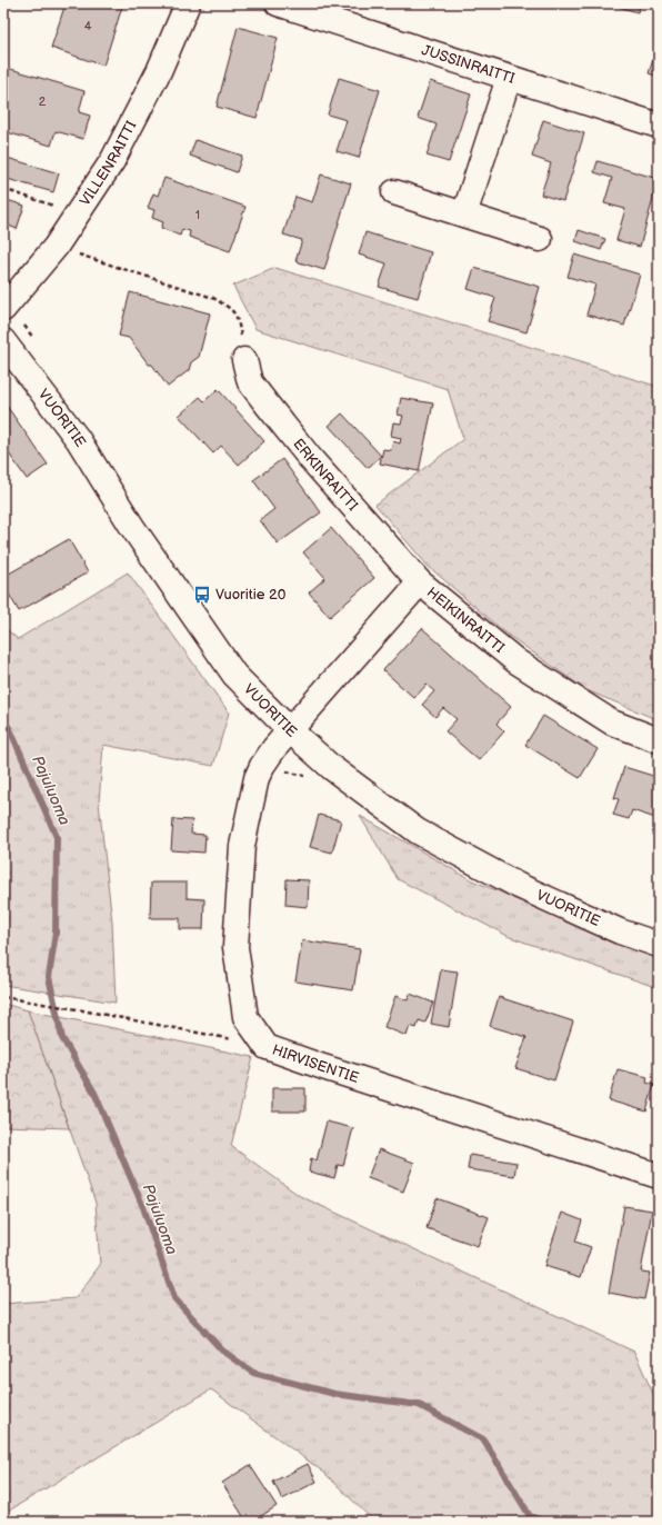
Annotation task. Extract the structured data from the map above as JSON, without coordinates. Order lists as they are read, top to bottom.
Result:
{
  "streets": {
    "street": [
      "JUSSINRAITTI",
      "VILLENRAITTI",
      "VUORITIE",
      "ERKINRAITTI",
      "HEIKINRAITTI",
      "HIRVISENTIE"
    ]
  },
  "crossings": [
    ["VUORITIE", "HEIKINRAITTI"],
    ["VUORITIE", "HIRVISENTIE"],
    ["ERKINRAITTI", "HEIKINRAITTI"],
    ["HEIKINRAITTI", "HIRVISENTIE"]
  ],
  "water": ["Pajuluoma"],
  "places": {
    "bus stop": ["Vuoritie 20"]
  },
  "house_numbers": ["4", "2", "1"]
}
